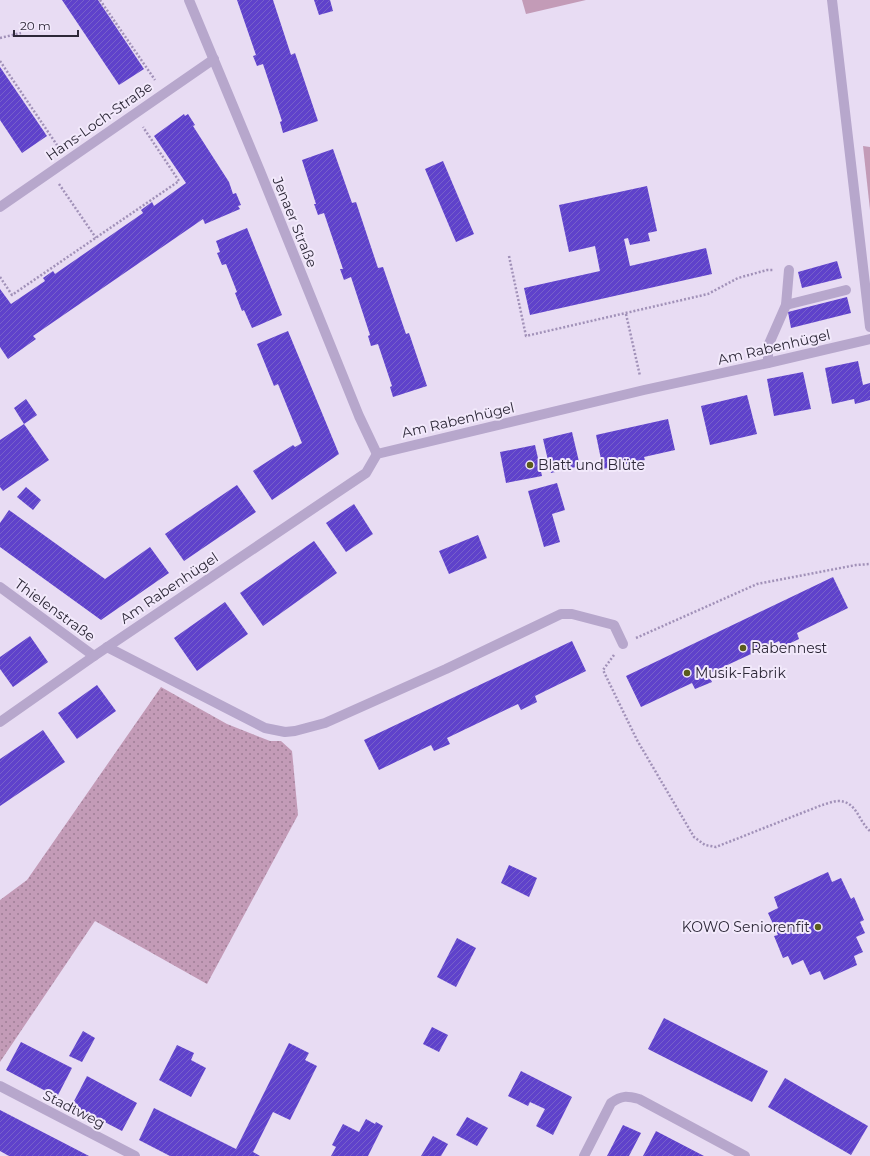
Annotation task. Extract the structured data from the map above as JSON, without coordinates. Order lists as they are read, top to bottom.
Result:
{
  "streets": {
    "street": [
      "Hans-Loch-Straße",
      "Jenaer Straße",
      "Am Rabenhügel",
      "Thielenstraße",
      "Stadtweg"
    ]
  },
  "crossings": [
    ["Hans-Loch-Straße", "Jenaer Straße"],
    ["Jenaer Straße", "Am Rabenhügel"],
    ["Am Rabenhügel", "Thielenstraße"]
  ],
  "places": [
    "Blatt und Blüte",
    "Rabennest",
    "Musik-Fabrik",
    "KOWO Seniorenfit"
  ],
  "scale_bar": "20 m"
}
